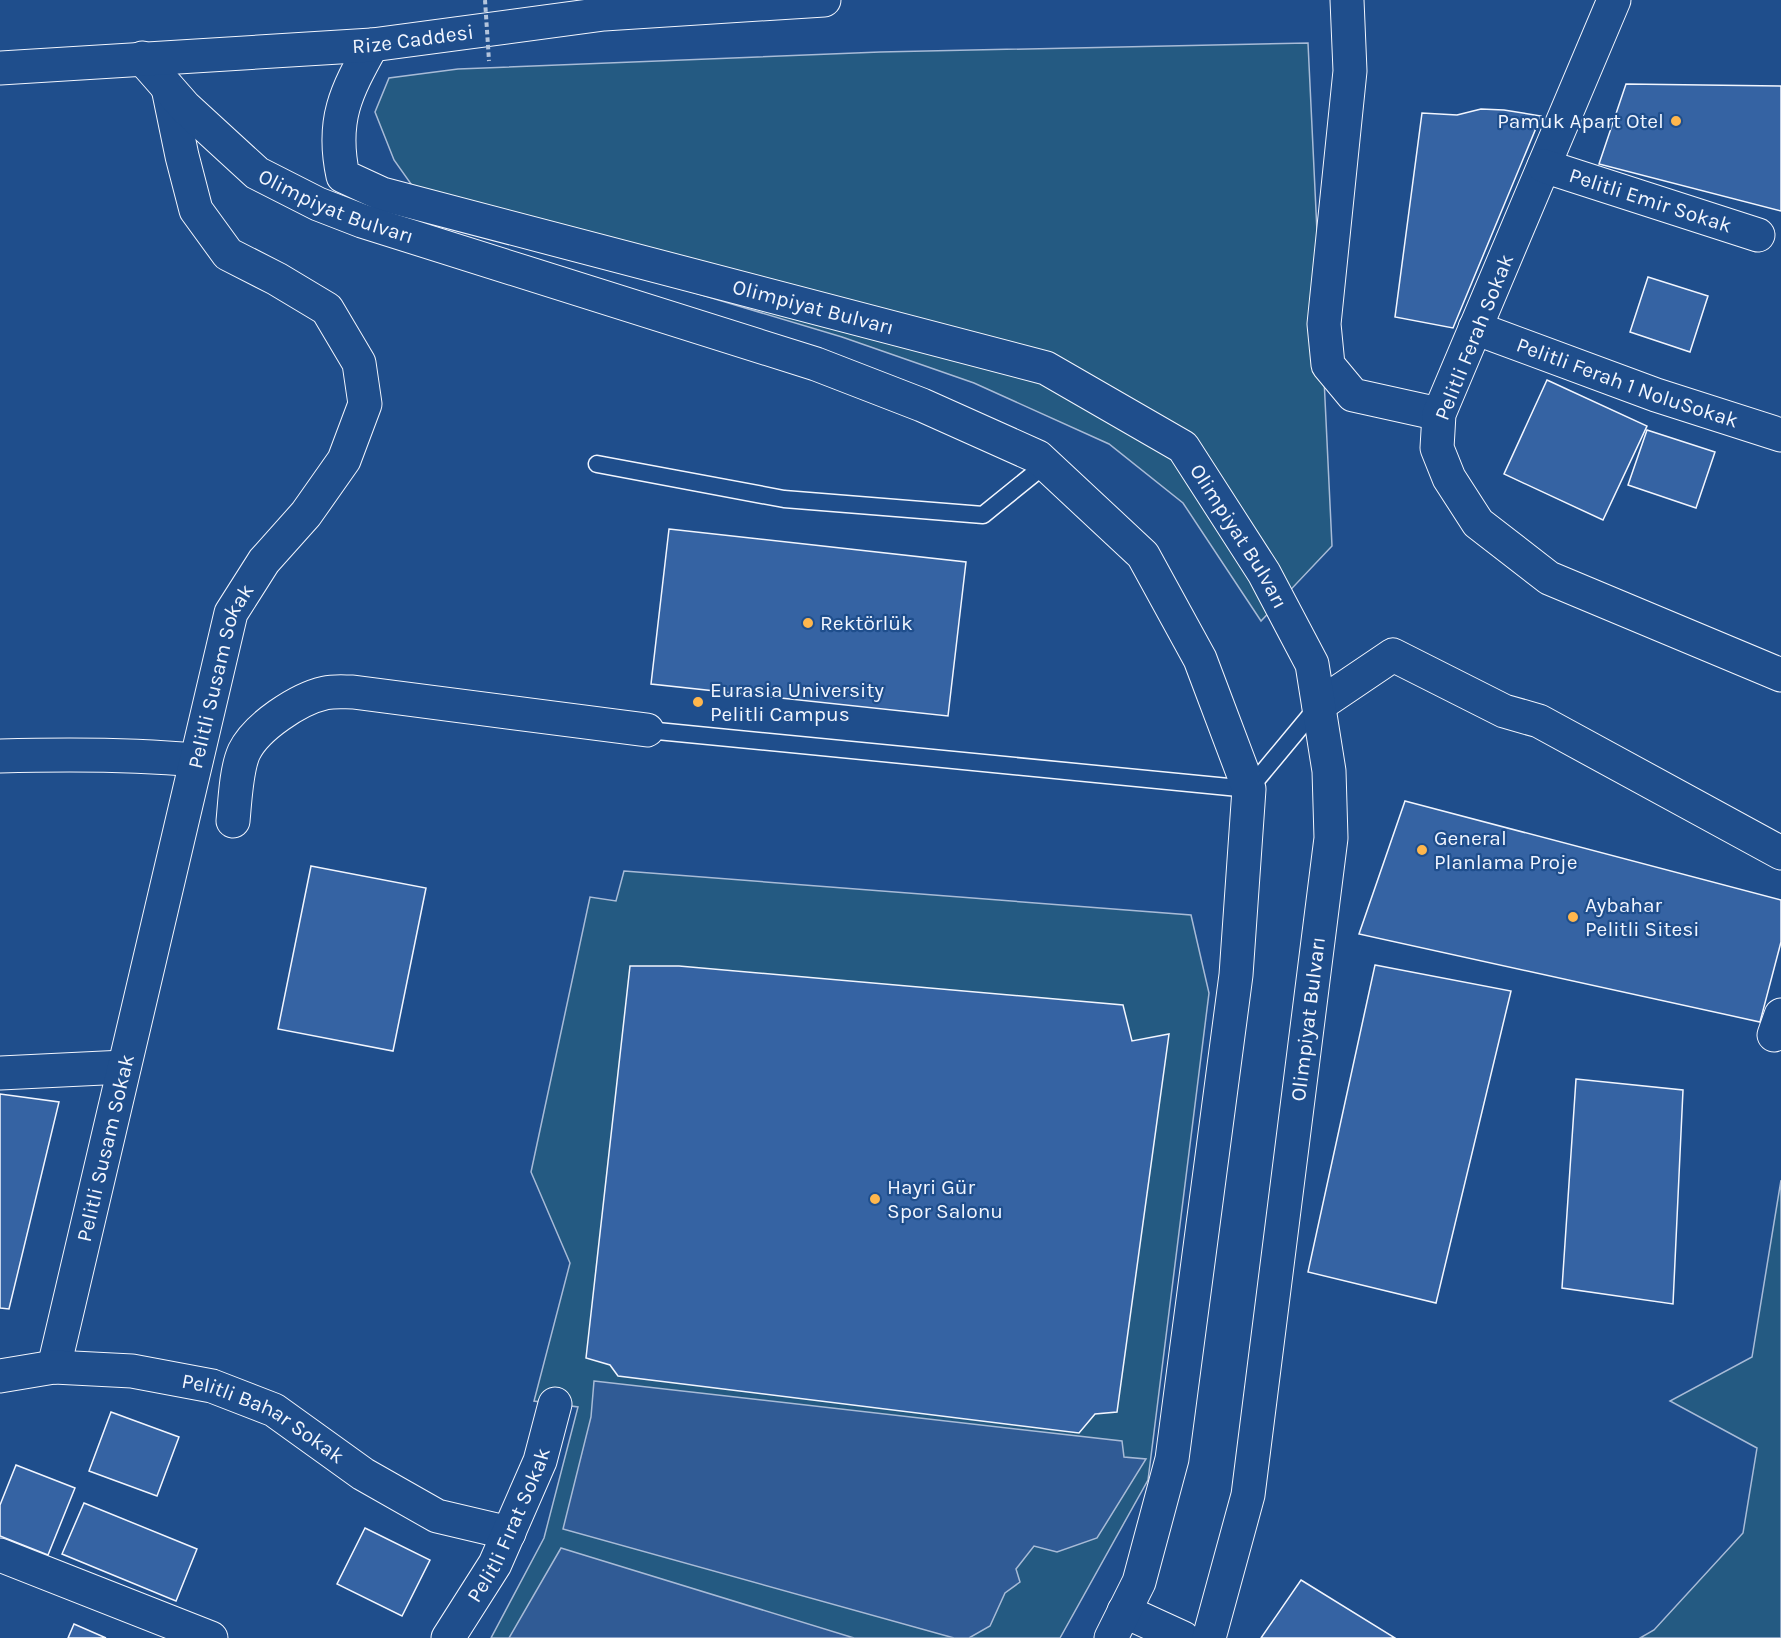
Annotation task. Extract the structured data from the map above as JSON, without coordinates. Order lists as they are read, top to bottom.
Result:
{
  "streets": {
    "main road": [
      "Rize Caddesi",
      "Pelitli Emir Sokak",
      "Olimpiyat Bulvarı",
      "Pelitli Ferah Sokak",
      "Pelitli Ferah 1 NoluSokak",
      "Pelitli Susam Sokak",
      "Pelitli Bahar Sokak",
      "Pelitli Fırat Sokak"
    ]
  },
  "crossings": [
    ["Rize Caddesi", "Olimpiyat Bulvarı"],
    ["Pelitli Emir Sokak", "Pelitli Ferah Sokak"],
    ["Olimpiyat Bulvarı", "Pelitli Susam Sokak"],
    ["Pelitli Ferah Sokak", "Pelitli Ferah 1 NoluSokak"],
    ["Pelitli Susam Sokak", "Pelitli Bahar Sokak"],
    ["Pelitli Bahar Sokak", "Pelitli Fırat Sokak"]
  ],
  "places": [
    "Pamuk Apart Otel",
    "Rektörlük",
    "Eurasia University Pelitli Campus",
    "General Planlama Proje",
    "Aybahar Pelitli Sitesi",
    "Hayri Gür Spor Salonu"
  ]
}
